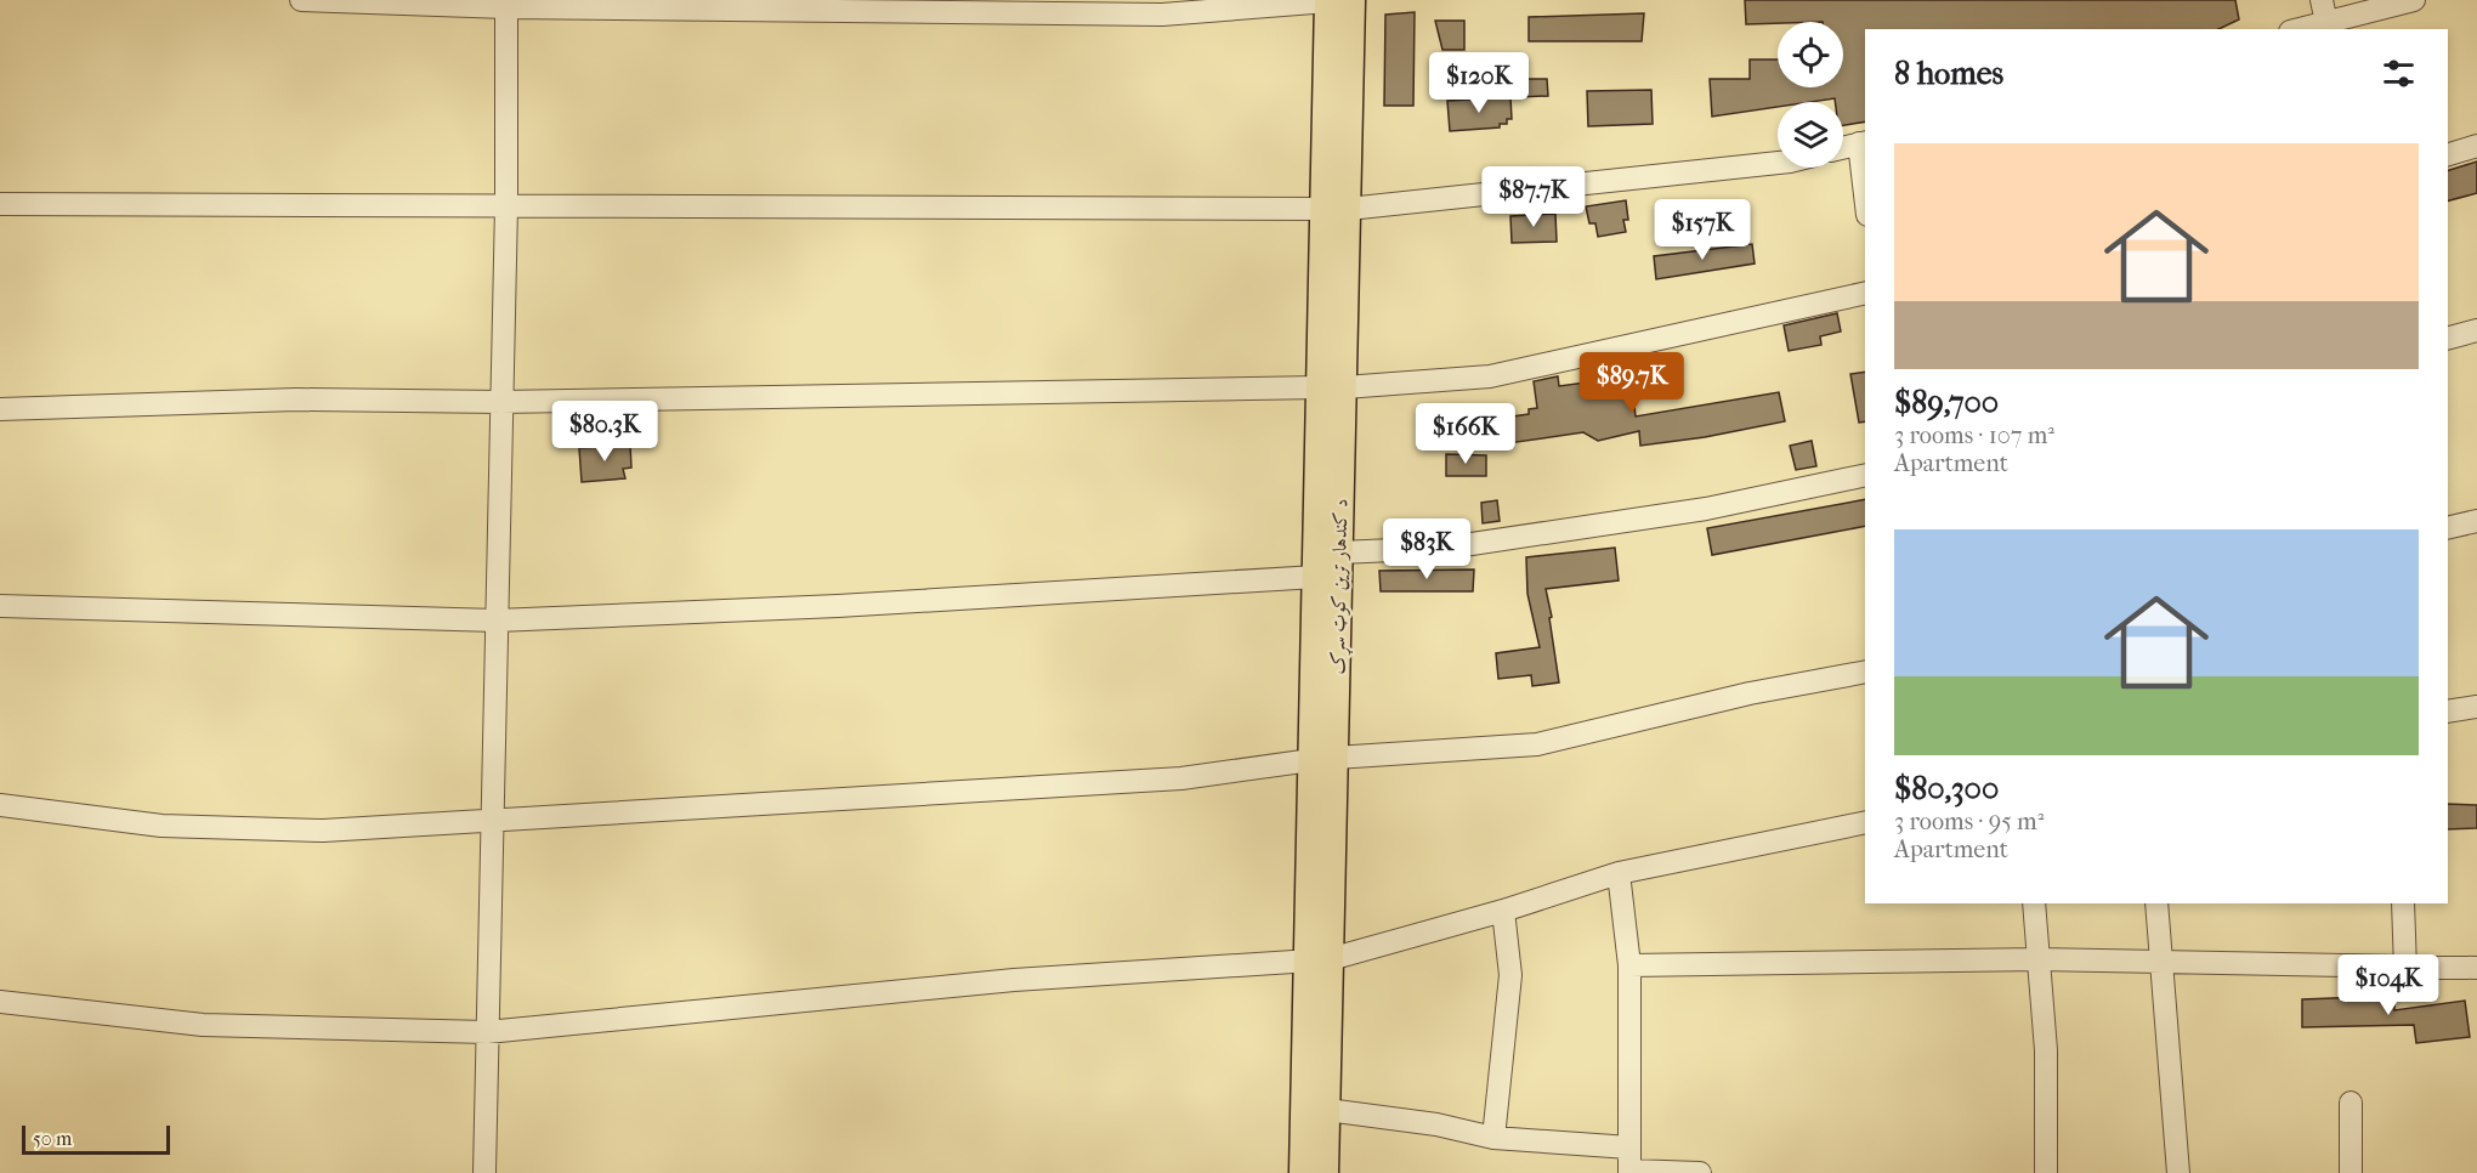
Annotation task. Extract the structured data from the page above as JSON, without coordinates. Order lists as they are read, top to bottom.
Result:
{
  "streets": {
    "main road": ["د کندهار ترين کوټ سړک"]
  },
  "scale_bar": "50 m",
  "page": {
    "heading": "8 homes",
    "price": [
      "$120K",
      "$87.7K",
      "$157K",
      "$89.7K",
      "$80.3K",
      "$166K",
      "$83K",
      "$104K"
    ],
    "list": [
      {
        "name": "$89,700",
        "note": "3 rooms · 107 m² · Apartment"
      },
      {
        "name": "$80,300",
        "note": "3 rooms · 95 m² · Apartment"
      }
    ],
    "scale": "50 m"
  }
}
